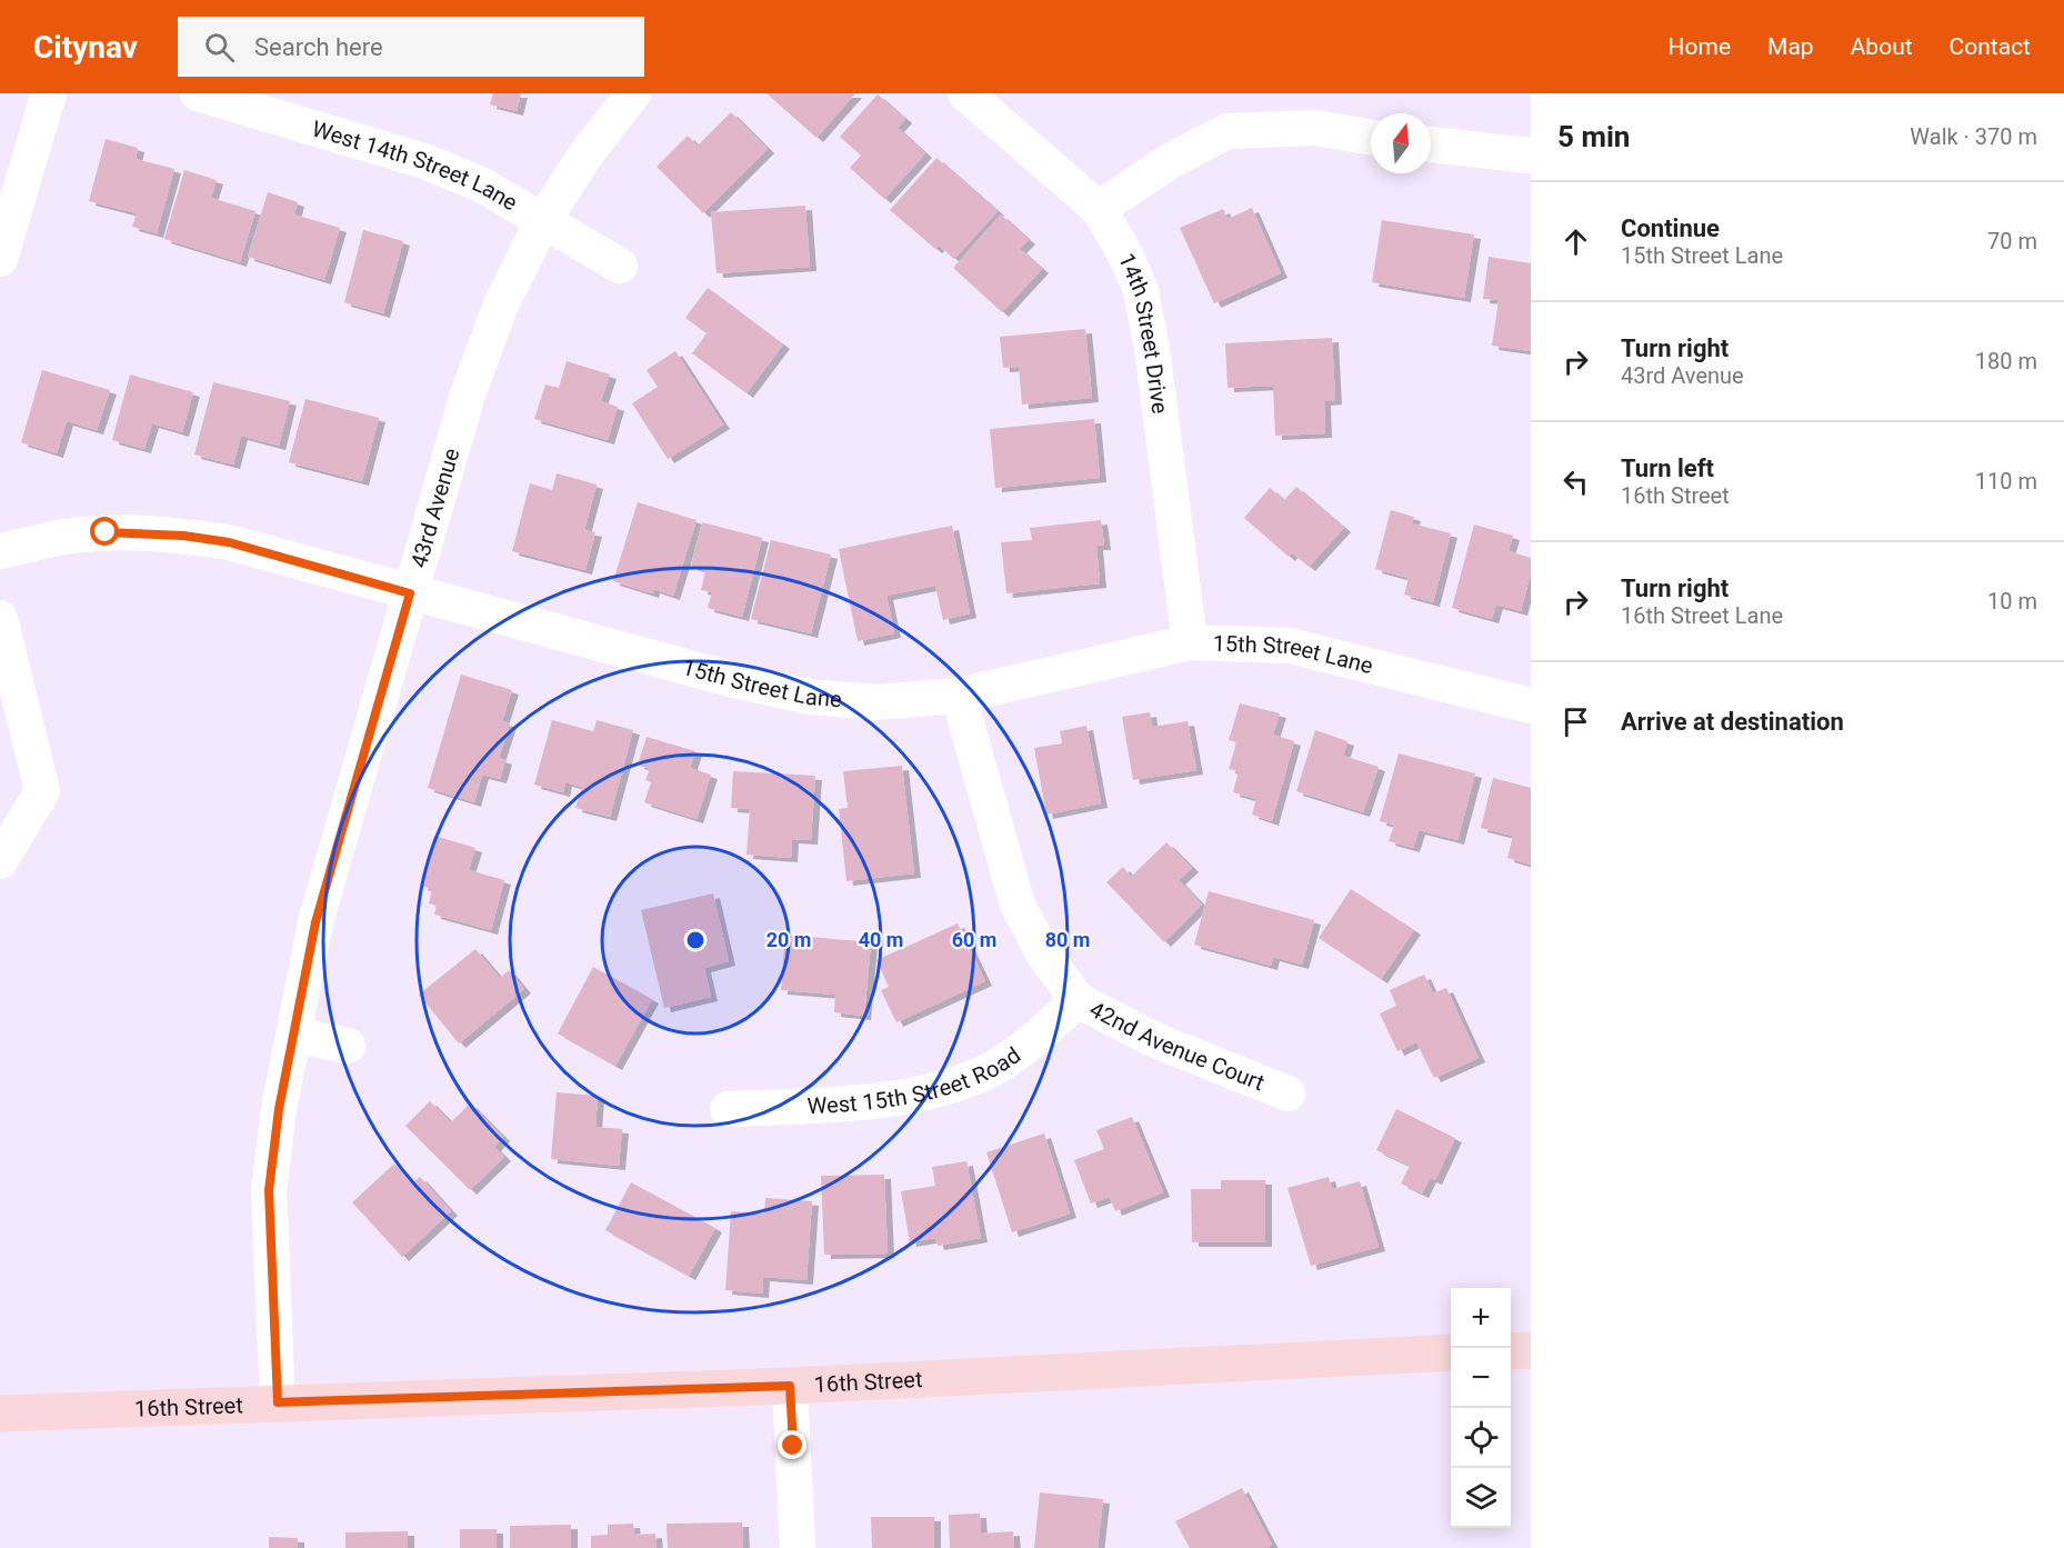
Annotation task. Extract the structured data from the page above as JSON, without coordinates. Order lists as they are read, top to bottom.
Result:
{
  "streets": {
    "main road": ["16th Street"],
    "street": [
      "West 14th Street Lane",
      "14th Street Drive",
      "43rd Avenue",
      "15th Street Lane",
      "42nd Avenue Court",
      "West 15th Street Road"
    ]
  },
  "crossings": [
    ["West 14th Street Lane", "43rd Avenue"],
    ["14th Street Drive", "15th Street Lane"],
    ["43rd Avenue", "15th Street Lane"],
    ["43rd Avenue", "16th Street"],
    ["15th Street Lane", "42nd Avenue Court"],
    ["42nd Avenue Court", "West 15th Street Road"]
  ],
  "north": "top",
  "page": {
    "header": "Citynav",
    "search": "Search here",
    "nav": [
      "Home",
      "Map",
      "About",
      "Contact"
    ],
    "heading": ["5 min", "Walk · 370 m"],
    "list": [
      ["Continue", "15th Street Lane", "70 m"],
      ["Turn right", "43rd Avenue", "180 m"],
      ["Turn left", "16th Street", "110 m"],
      ["Turn right", "16th Street Lane", "10 m"],
      "Arrive at destination"
    ],
    "map_buttons": ["+", "−"]
  },
  "rings": [
    "20 m",
    "40 m",
    "60 m",
    "80 m"
  ]
}
